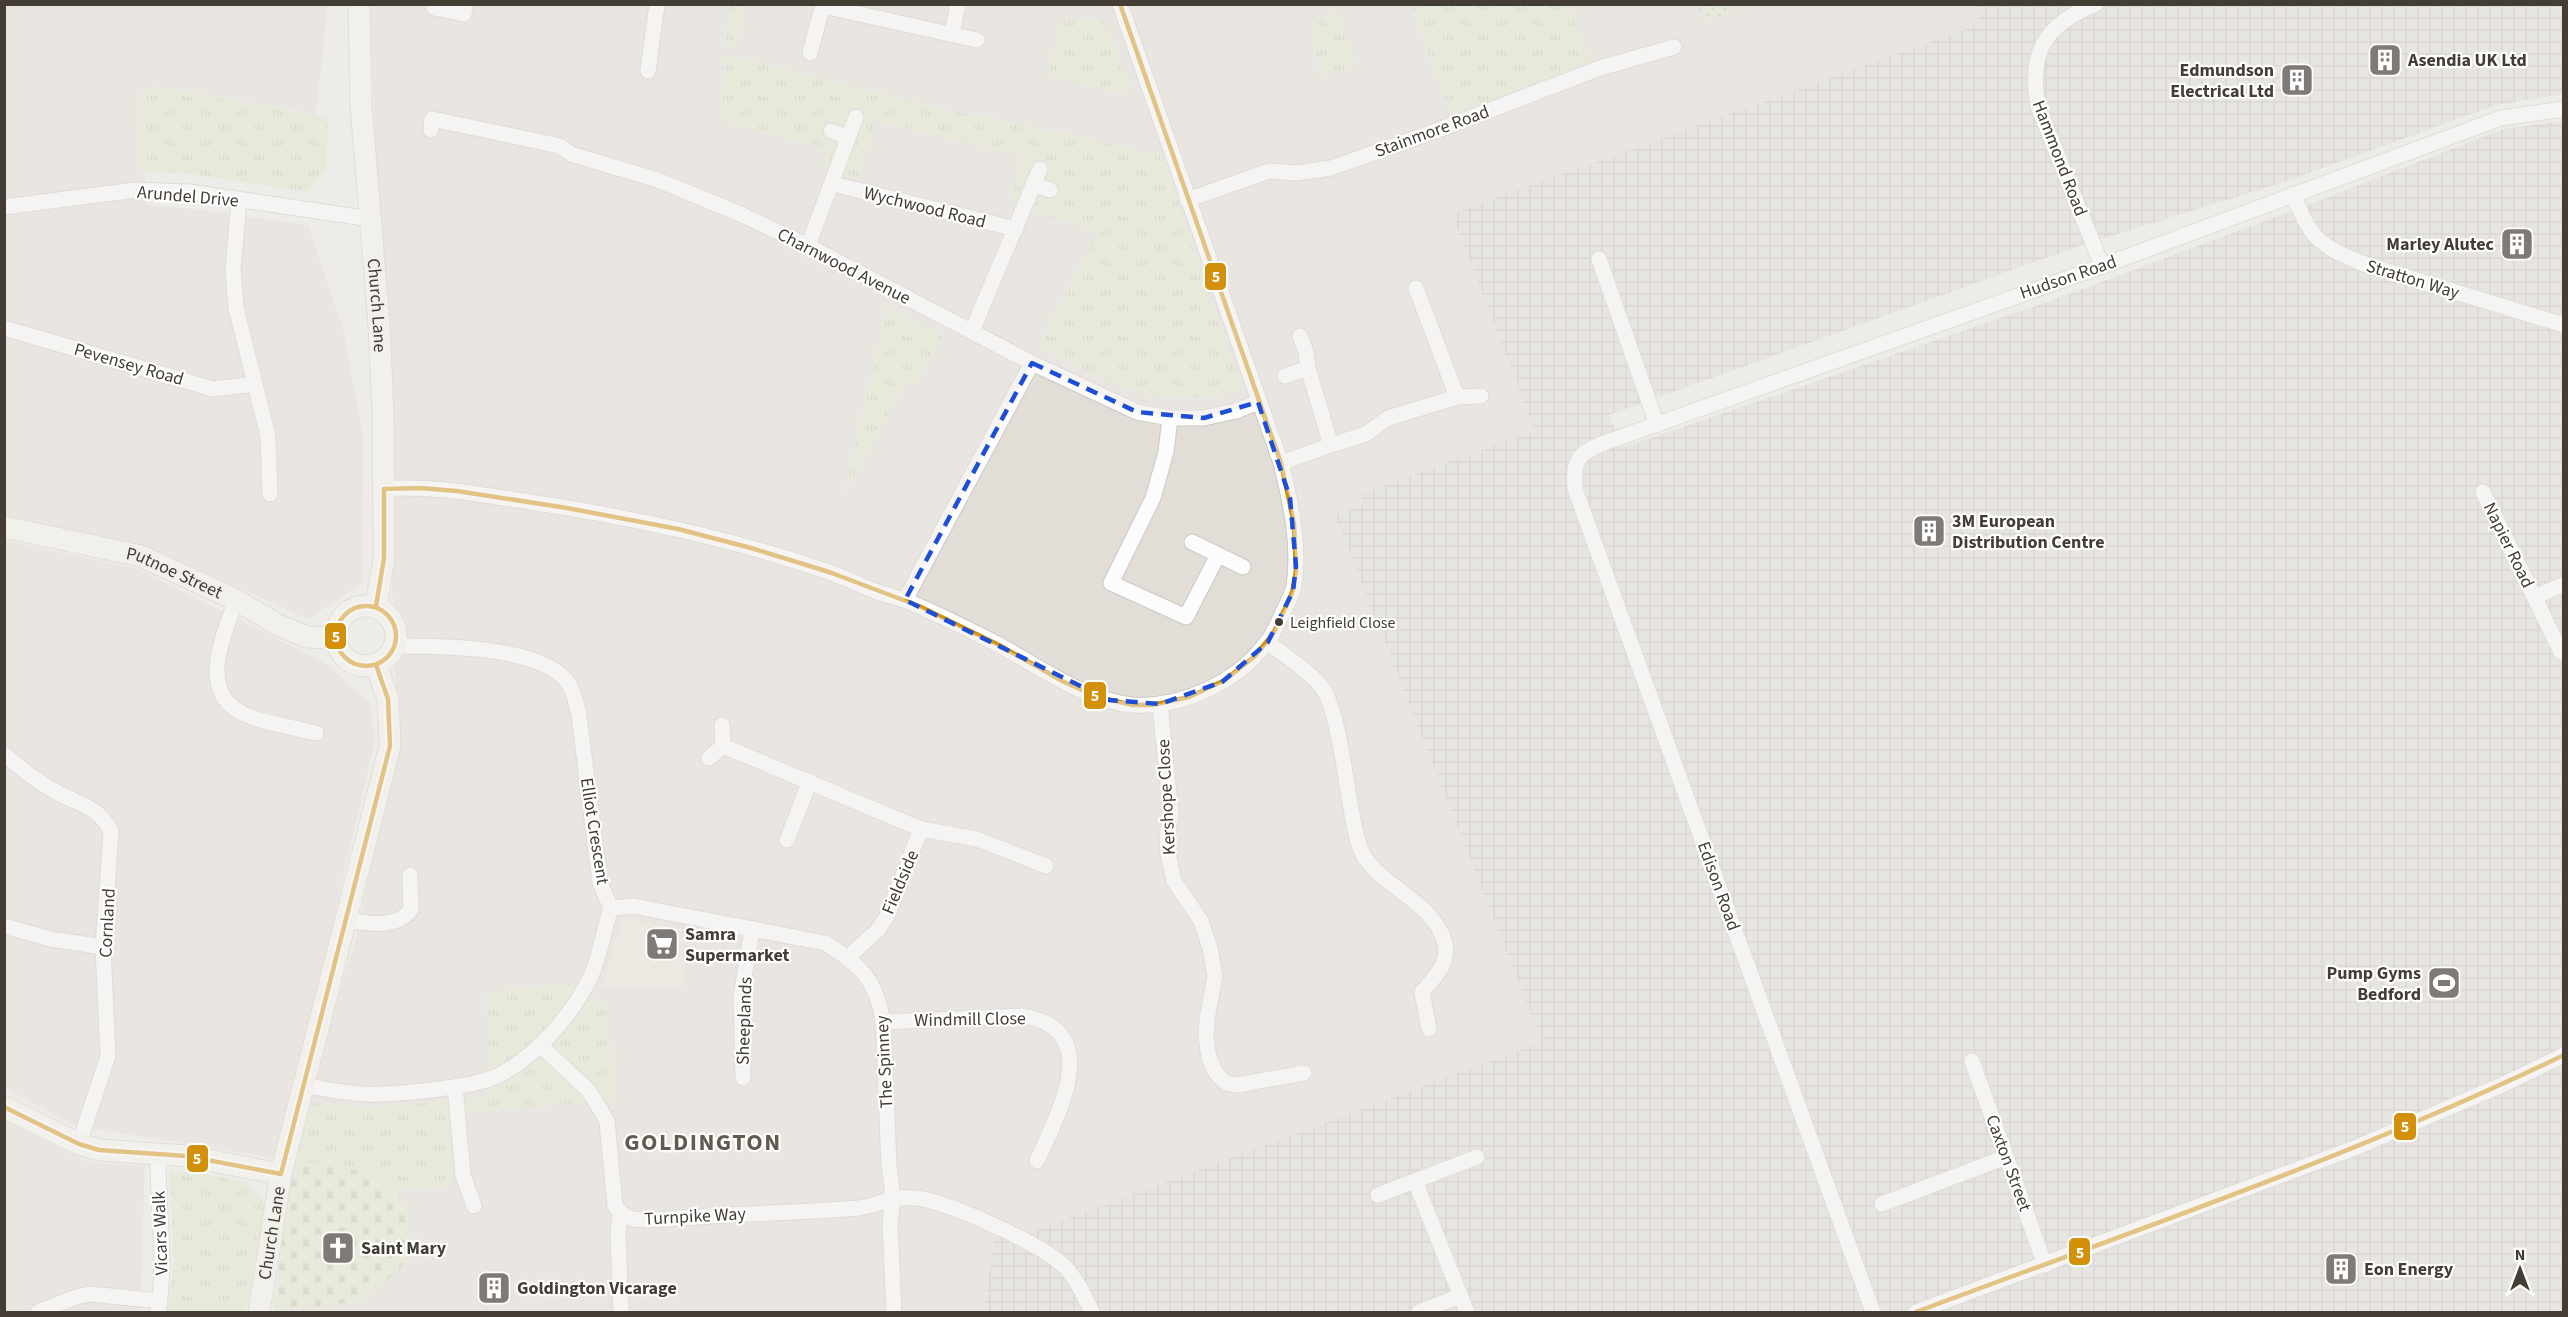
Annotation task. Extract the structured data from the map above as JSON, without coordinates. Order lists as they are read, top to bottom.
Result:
{
  "streets": {
    "street": [
      "Stainmore Road",
      "Hammond Road",
      "Arundel Drive",
      "Wychwood Road",
      "Charnwood Avenue",
      "Hudson Road",
      "Stratton Way",
      "Church Lane",
      "Pevensey Road",
      "Napier Road",
      "Putnoe Street",
      "Kershope Close",
      "Elliot Crescent",
      "Fieldside",
      "Edison Road",
      "Cornland",
      "Windmill Close",
      "Sheeplands",
      "The Spinney",
      "Caxton Street",
      "Turnpike Way",
      "Vicars Walk"
    ]
  },
  "crossings": [
    ["Hammond Road", "Hudson Road"],
    ["Arundel Drive", "Church Lane"],
    ["Hudson Road", "Stratton Way"],
    ["Hudson Road", "Edison Road"],
    ["Church Lane", "Putnoe Street"],
    ["Church Lane", "Elliot Crescent"],
    ["Putnoe Street", "Elliot Crescent"],
    ["Elliot Crescent", "The Spinney"],
    ["Elliot Crescent", "Turnpike Way"],
    ["Fieldside", "The Spinney"],
    ["Windmill Close", "The Spinney"],
    ["Sheeplands", "The Spinney"],
    ["The Spinney", "Turnpike Way"]
  ],
  "districts": ["GOLDINGTON"],
  "places": {
    "building": [
      "Asendia UK Ltd",
      "Edmundson Electrical Ltd",
      "Marley Alutec",
      "3M European Distribution Centre",
      "Eon Energy",
      "Goldington Vicarage"
    ],
    "other": ["Leighfield Close"],
    "supermarket": ["Samra Supermarket"],
    "sports": ["Pump Gyms Bedford"],
    "church": ["Saint Mary"]
  },
  "lines": ["transit line 5"],
  "north": "top"
}
